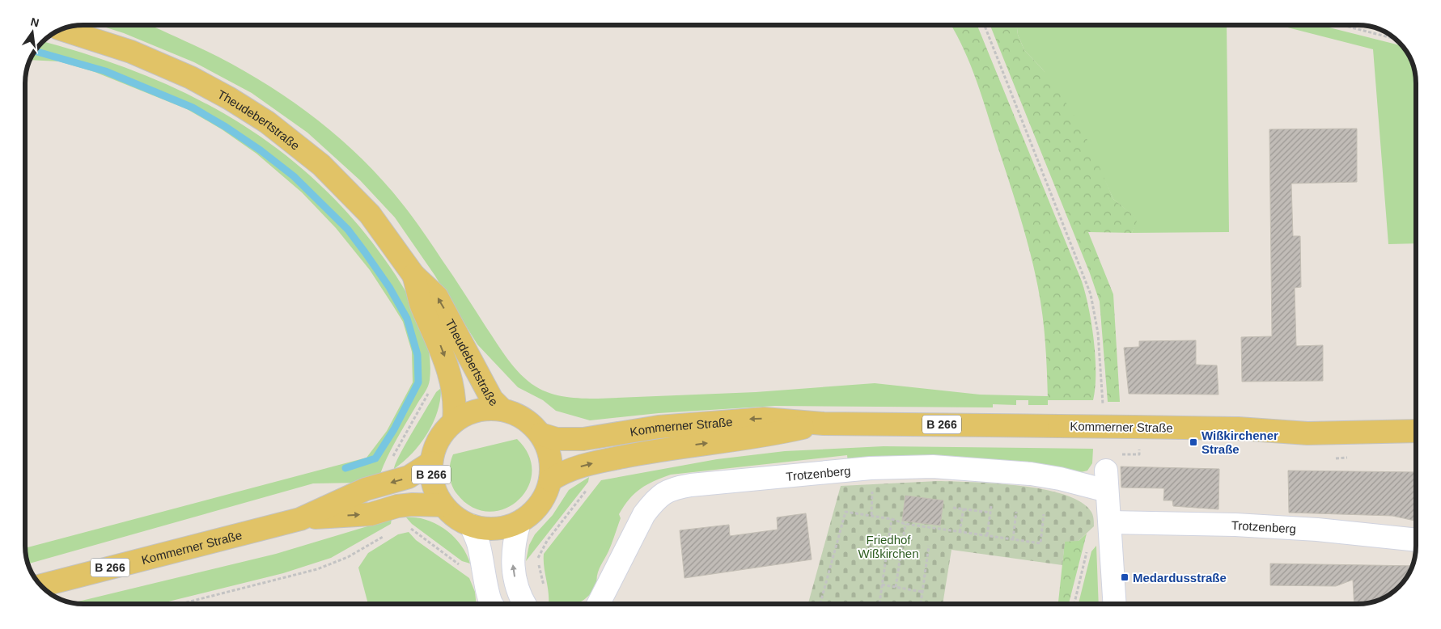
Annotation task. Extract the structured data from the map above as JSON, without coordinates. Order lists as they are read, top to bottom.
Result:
{
  "streets": {
    "main road": ["Theudebertstraße", "B 266", "Kommerner Straße"],
    "street": ["Trotzenberg"]
  },
  "crossings": [
    ["Theudebertstraße", "B 266"],
    ["Theudebertstraße", "Kommerner Straße"],
    ["B 266", "Kommerner Straße"]
  ],
  "parks": ["Friedhof Wißkirchen"],
  "places": {
    "transit": ["Wißkirchener Straße", "Medardusstraße"]
  },
  "north": "top"
}
